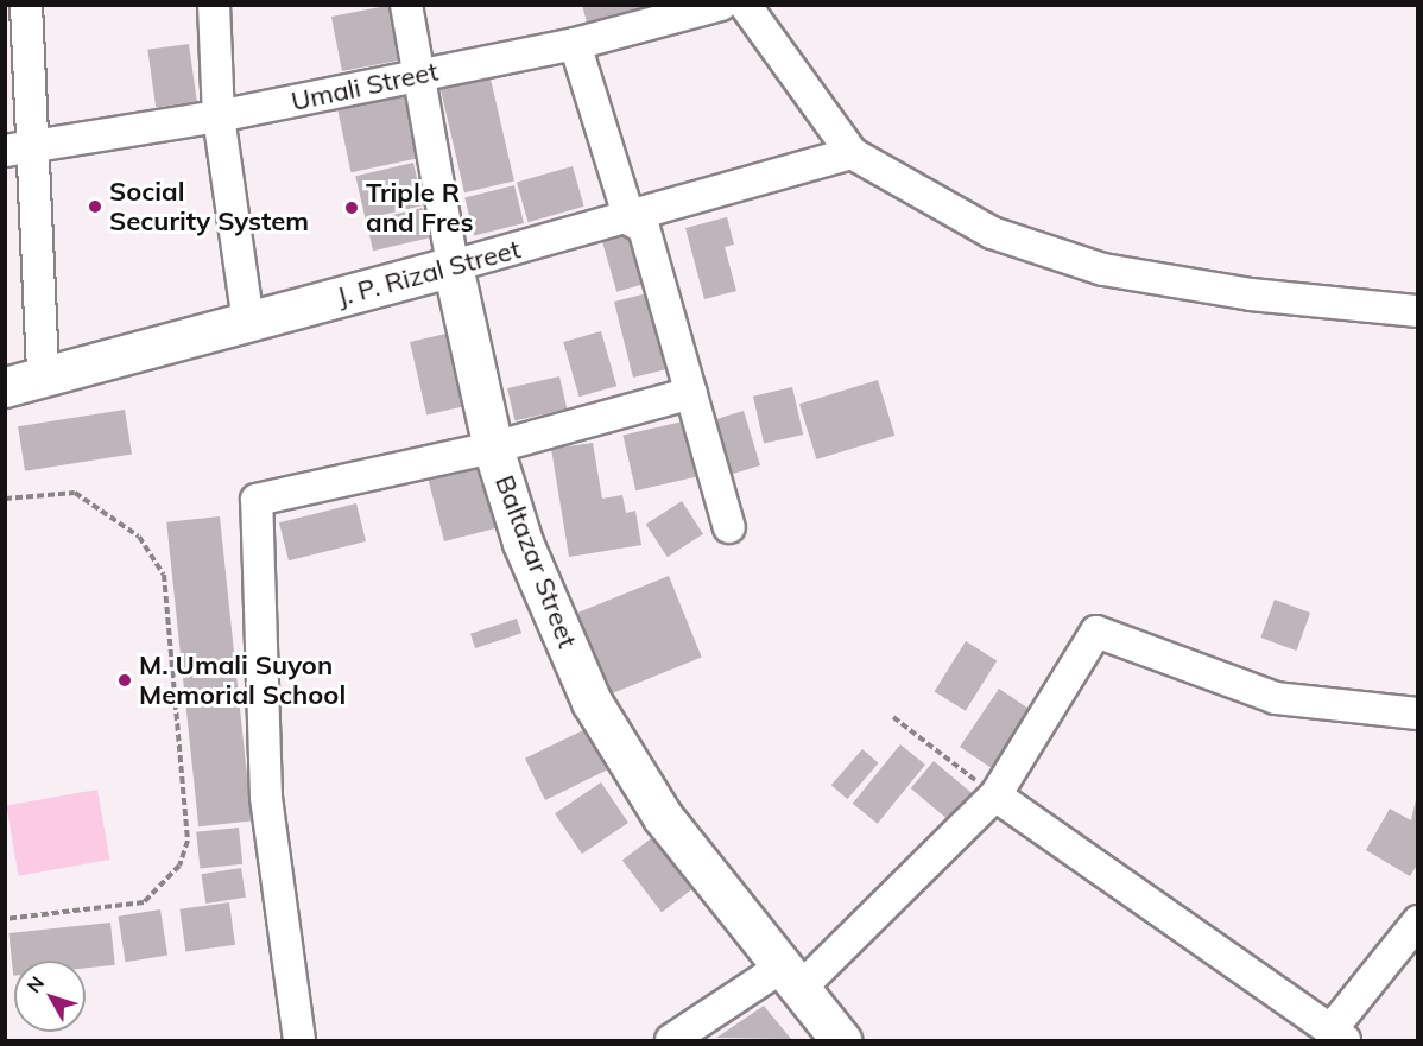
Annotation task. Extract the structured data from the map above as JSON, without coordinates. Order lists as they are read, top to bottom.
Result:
{
  "streets": {
    "main road": ["J. P. Rizal Street", "Baltazar Street"],
    "street": ["Umali Street"]
  },
  "crossings": [
    ["Umali Street", "Baltazar Street"],
    ["J. P. Rizal Street", "Baltazar Street"]
  ],
  "places": ["Social Security System", "Triple R and Fres", "M. Umali Suyon Memorial School"],
  "north": "top left"
}
